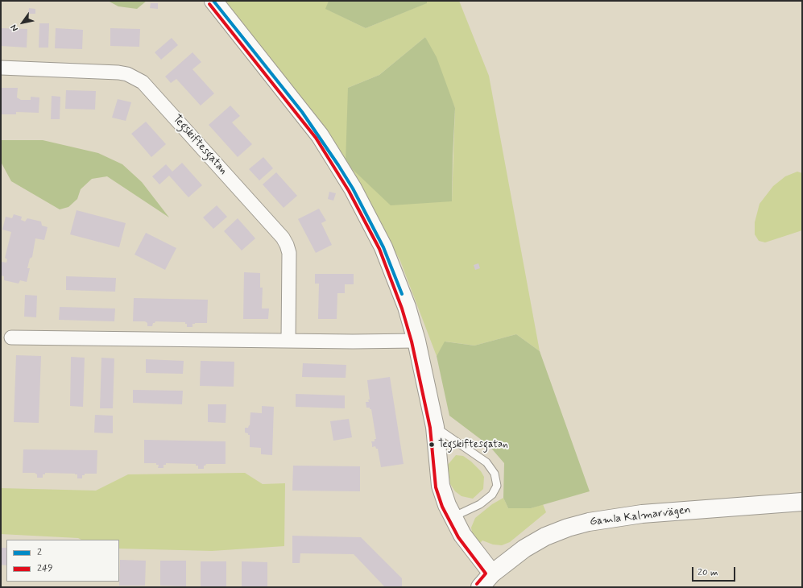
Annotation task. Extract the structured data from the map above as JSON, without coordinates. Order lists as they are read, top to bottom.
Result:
{
  "streets": {
    "street": ["Tegskiftesgatan", "Gamla Kalmarvägen"]
  },
  "places": ["Tegskiftesgatan"],
  "lines": ["transit line 2", "transit line 249"],
  "legend": ["2", "249"],
  "scale_bar": "20 m",
  "north": "bottom left"
}
